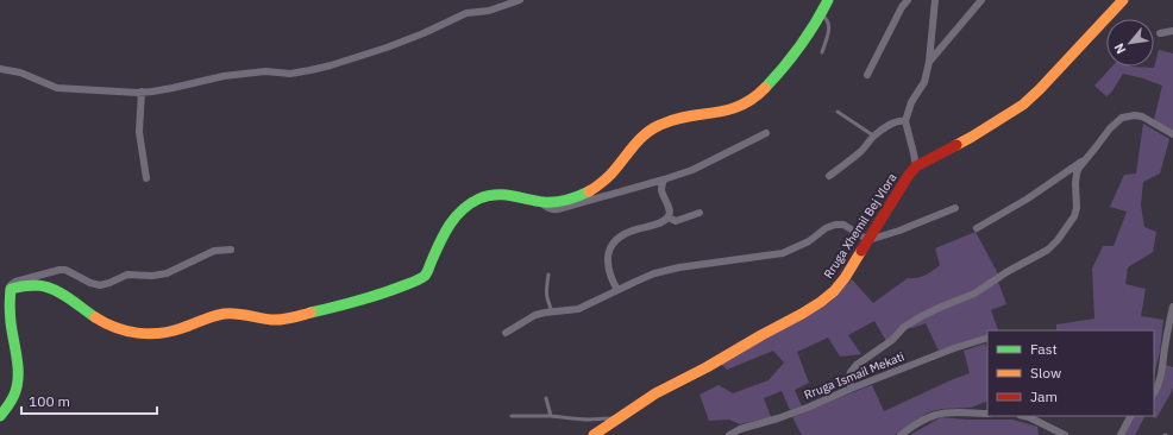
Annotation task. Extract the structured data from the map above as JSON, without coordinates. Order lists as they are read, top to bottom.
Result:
{
  "streets": {
    "street": ["Rruga Xhemil Bej Vlora", "Rruga Ismail Mekati"]
  },
  "legend": ["Fast", "Slow", "Jam"],
  "scale_bar": "100 m",
  "north": "bottom left"
}
